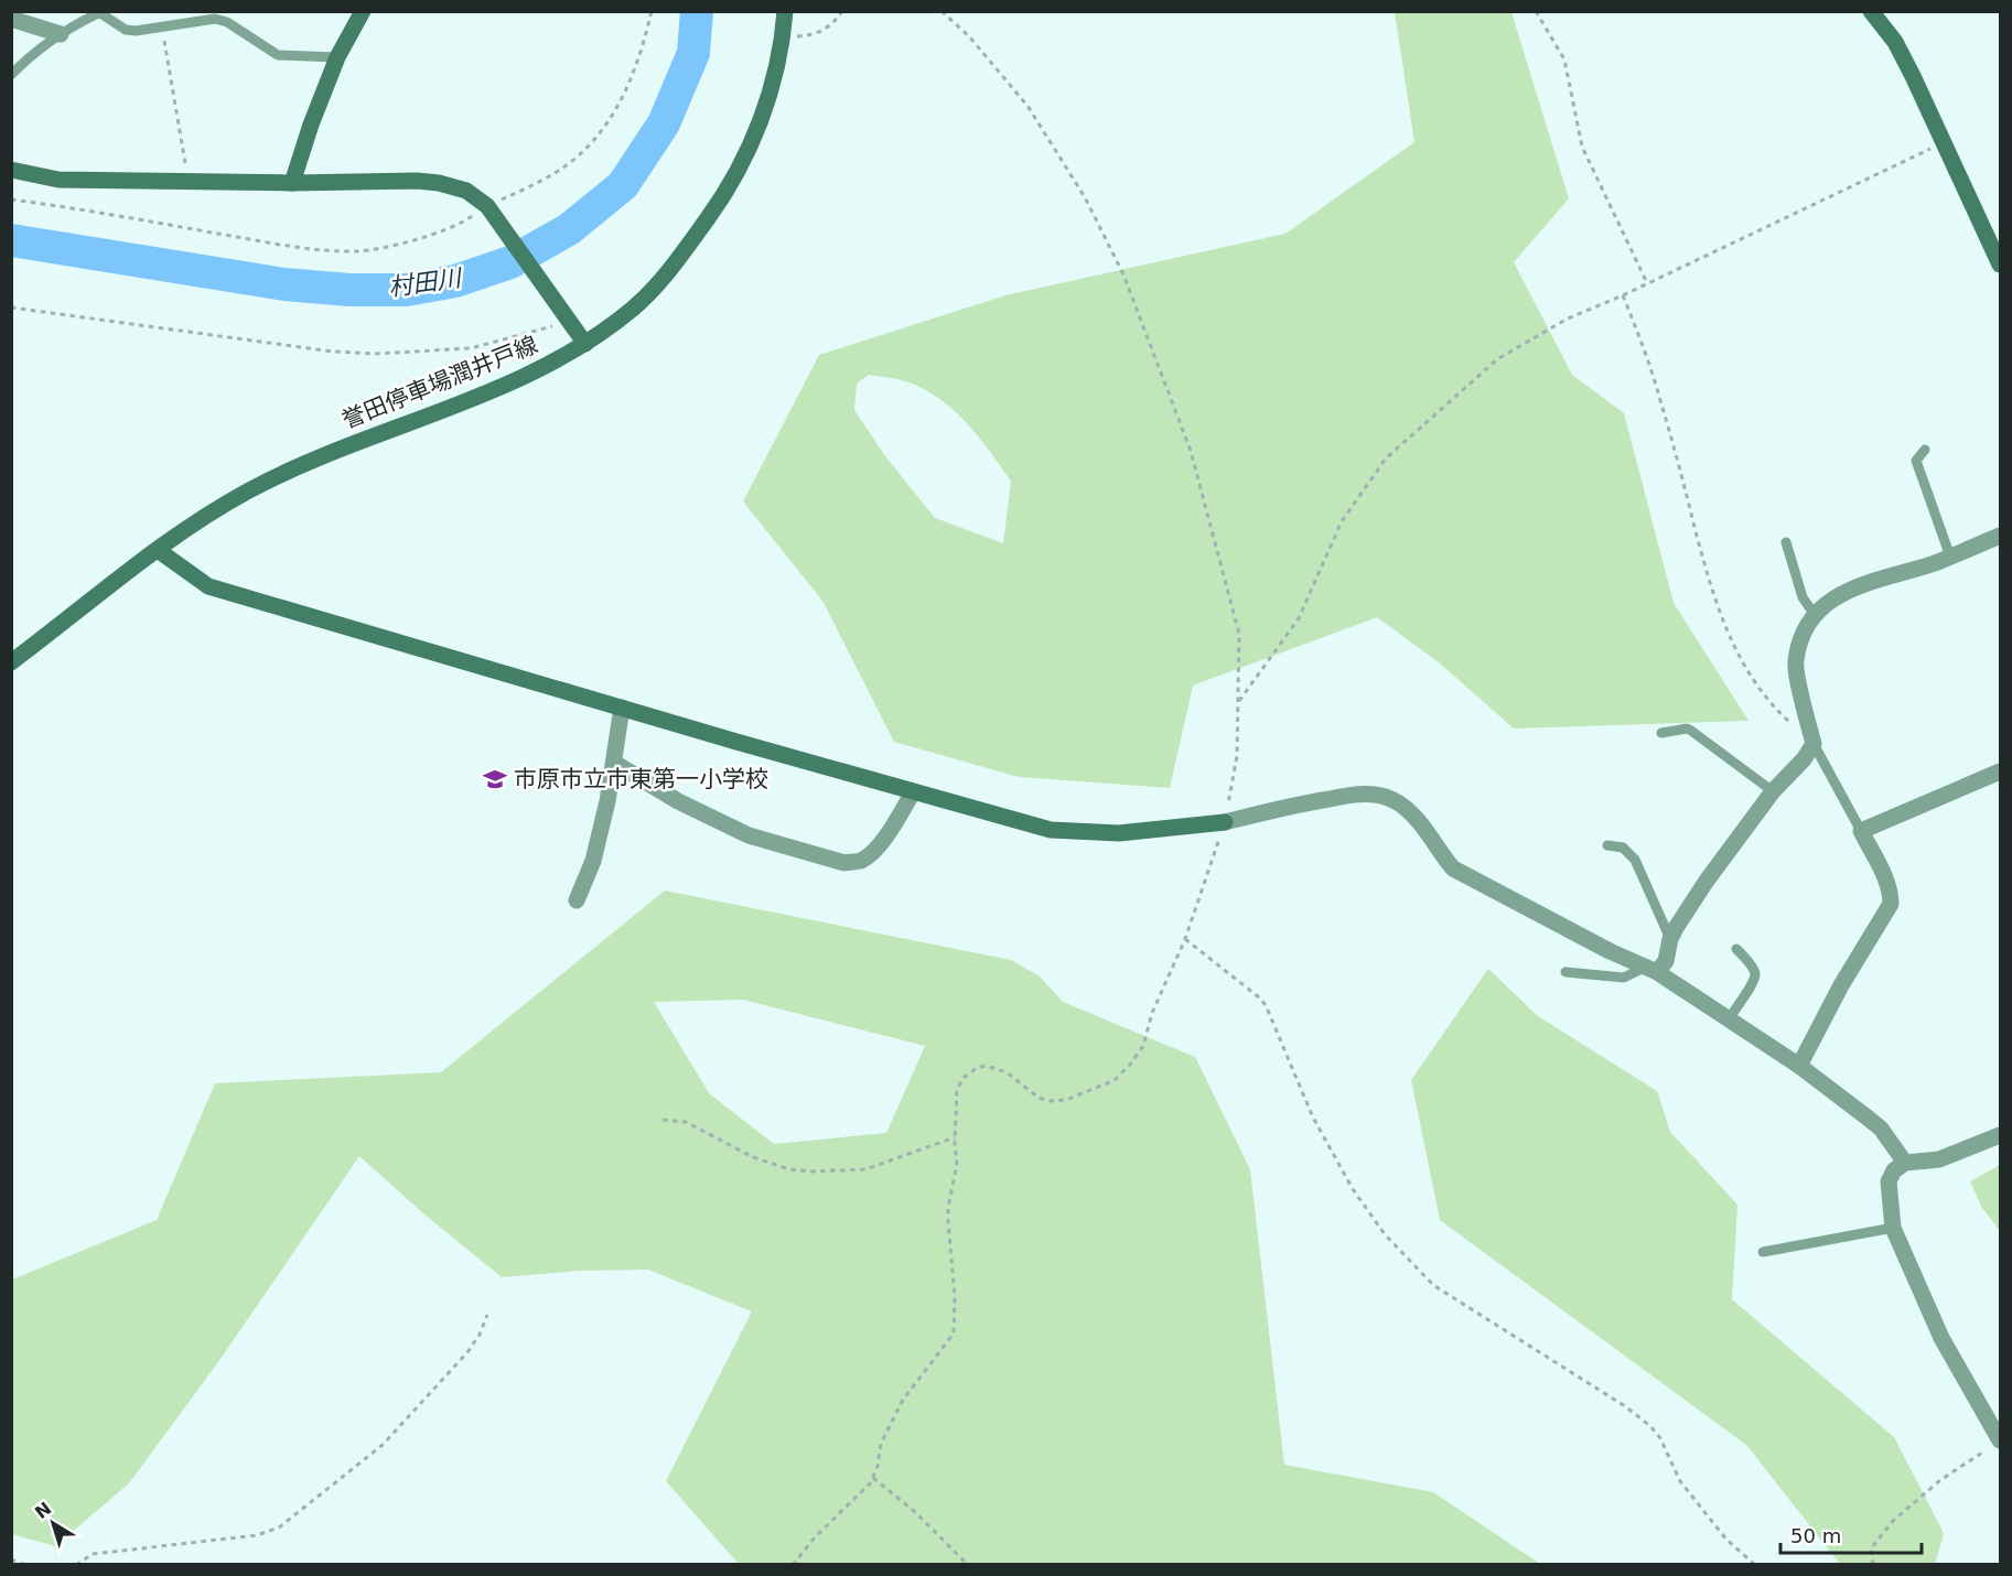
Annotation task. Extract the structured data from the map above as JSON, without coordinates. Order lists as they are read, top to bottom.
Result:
{
  "streets": {
    "street": ["誉田停車場潤井戸線"]
  },
  "water": ["村田川"],
  "places": {
    "school or university": ["市原市立市東第一小学校"]
  },
  "scale_bar": "50 m",
  "north": "top left"
}
